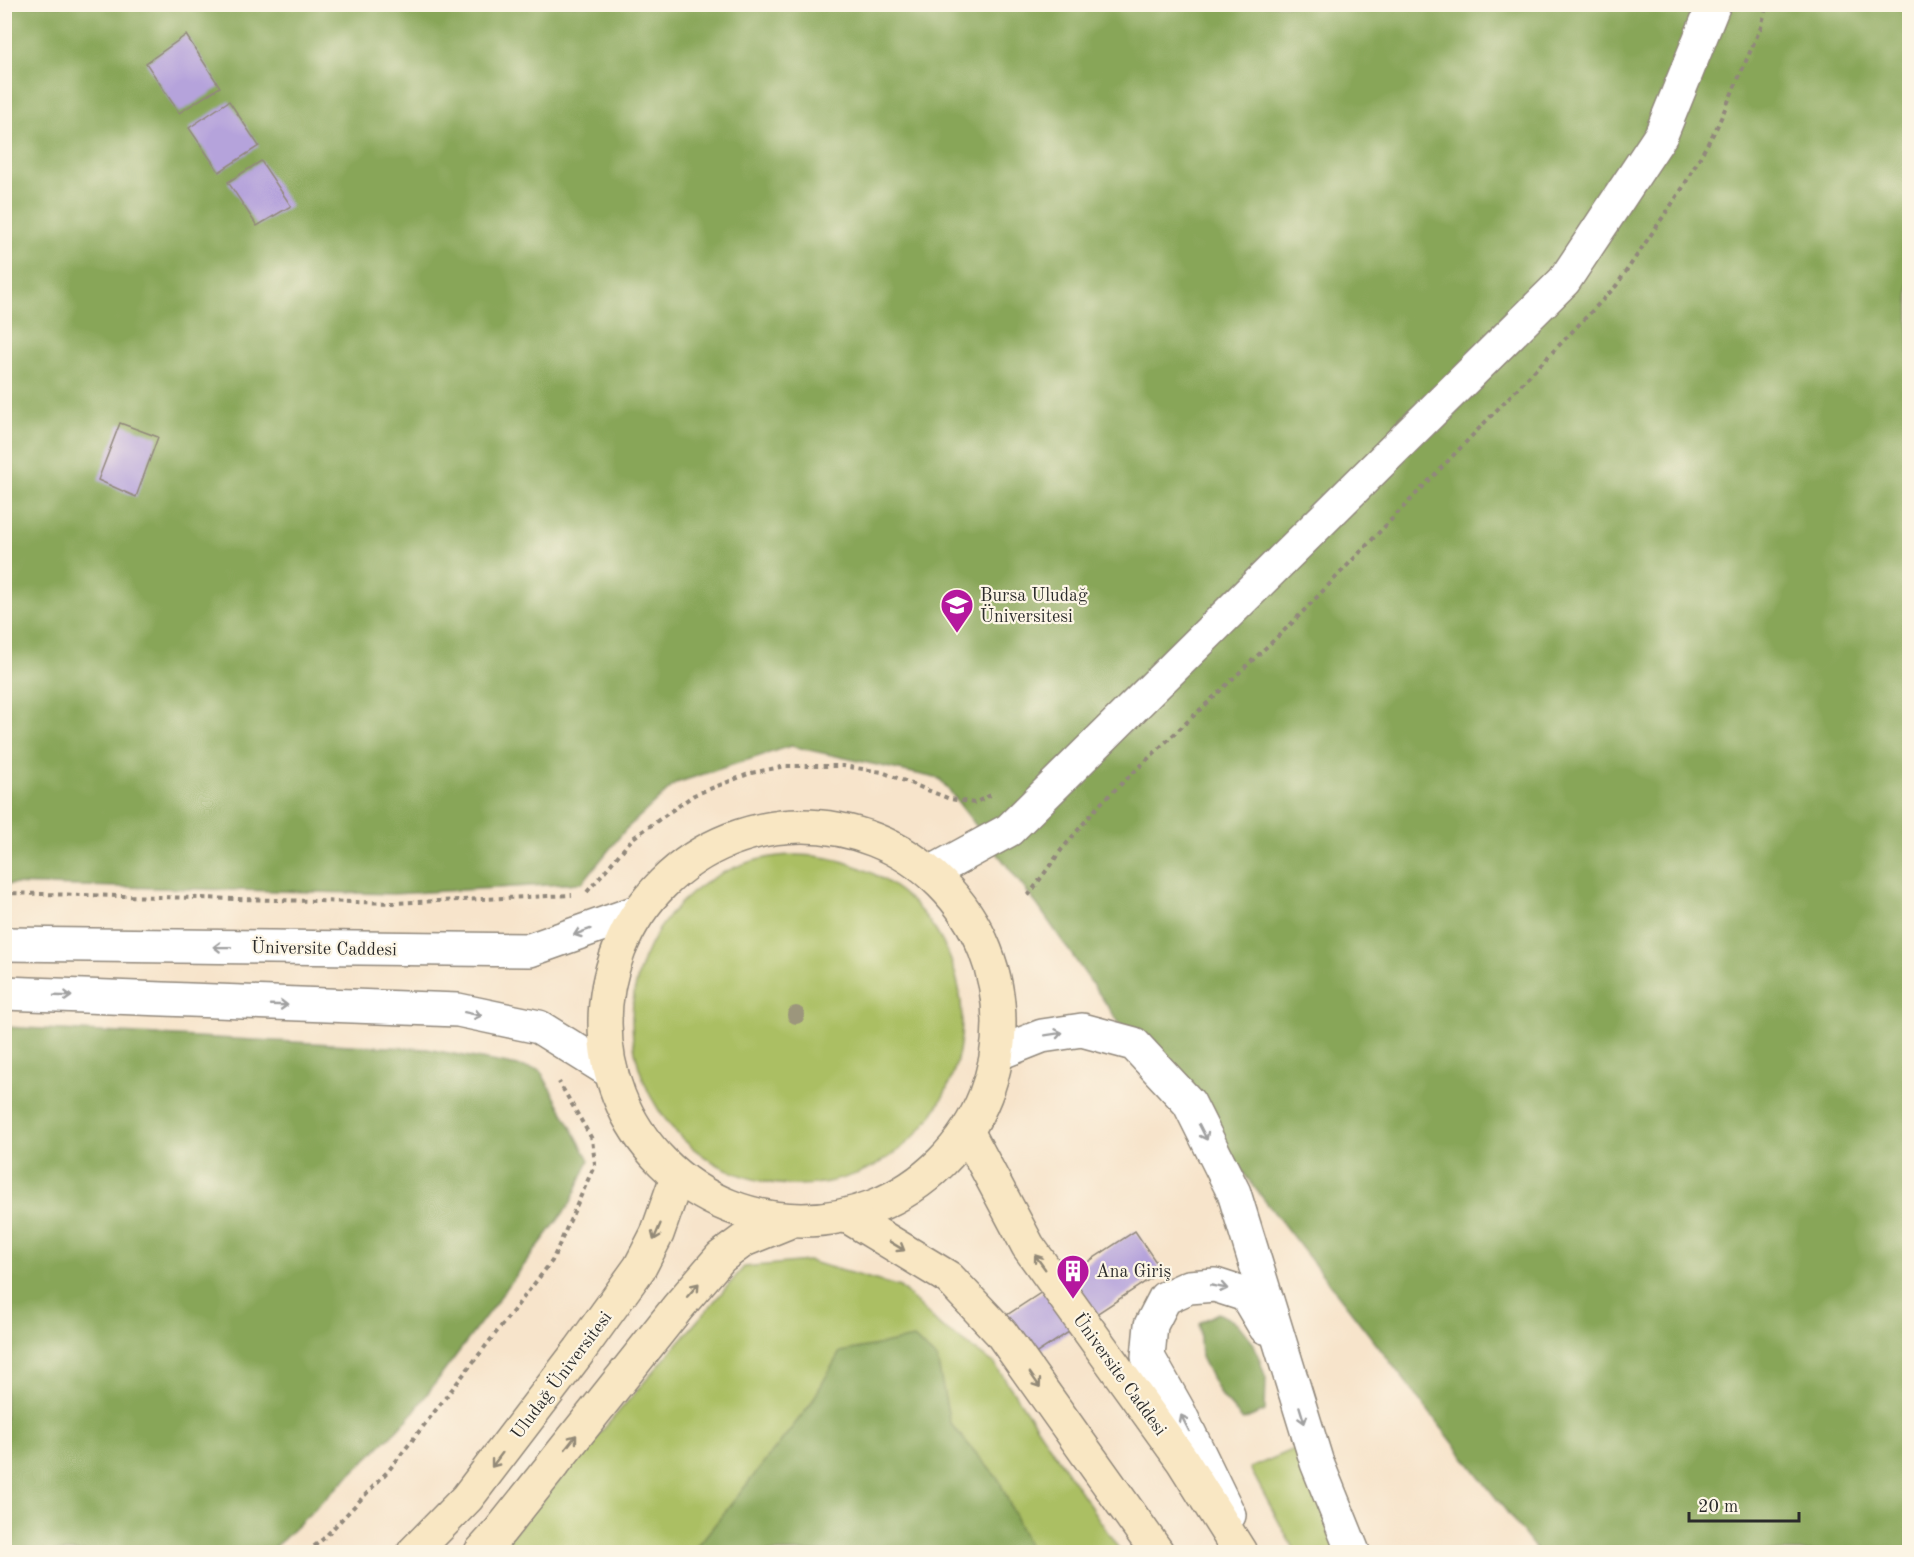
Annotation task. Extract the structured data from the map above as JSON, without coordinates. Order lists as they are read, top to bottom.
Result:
{
  "streets": {
    "main road": ["Üniversite Caddesi", "Uludağ Üniversitesi"]
  },
  "places": {
    "school or university": ["Bursa Uludağ Üniversitesi"],
    "building": ["Ana Giriş"]
  },
  "scale_bar": "20 m"
}
